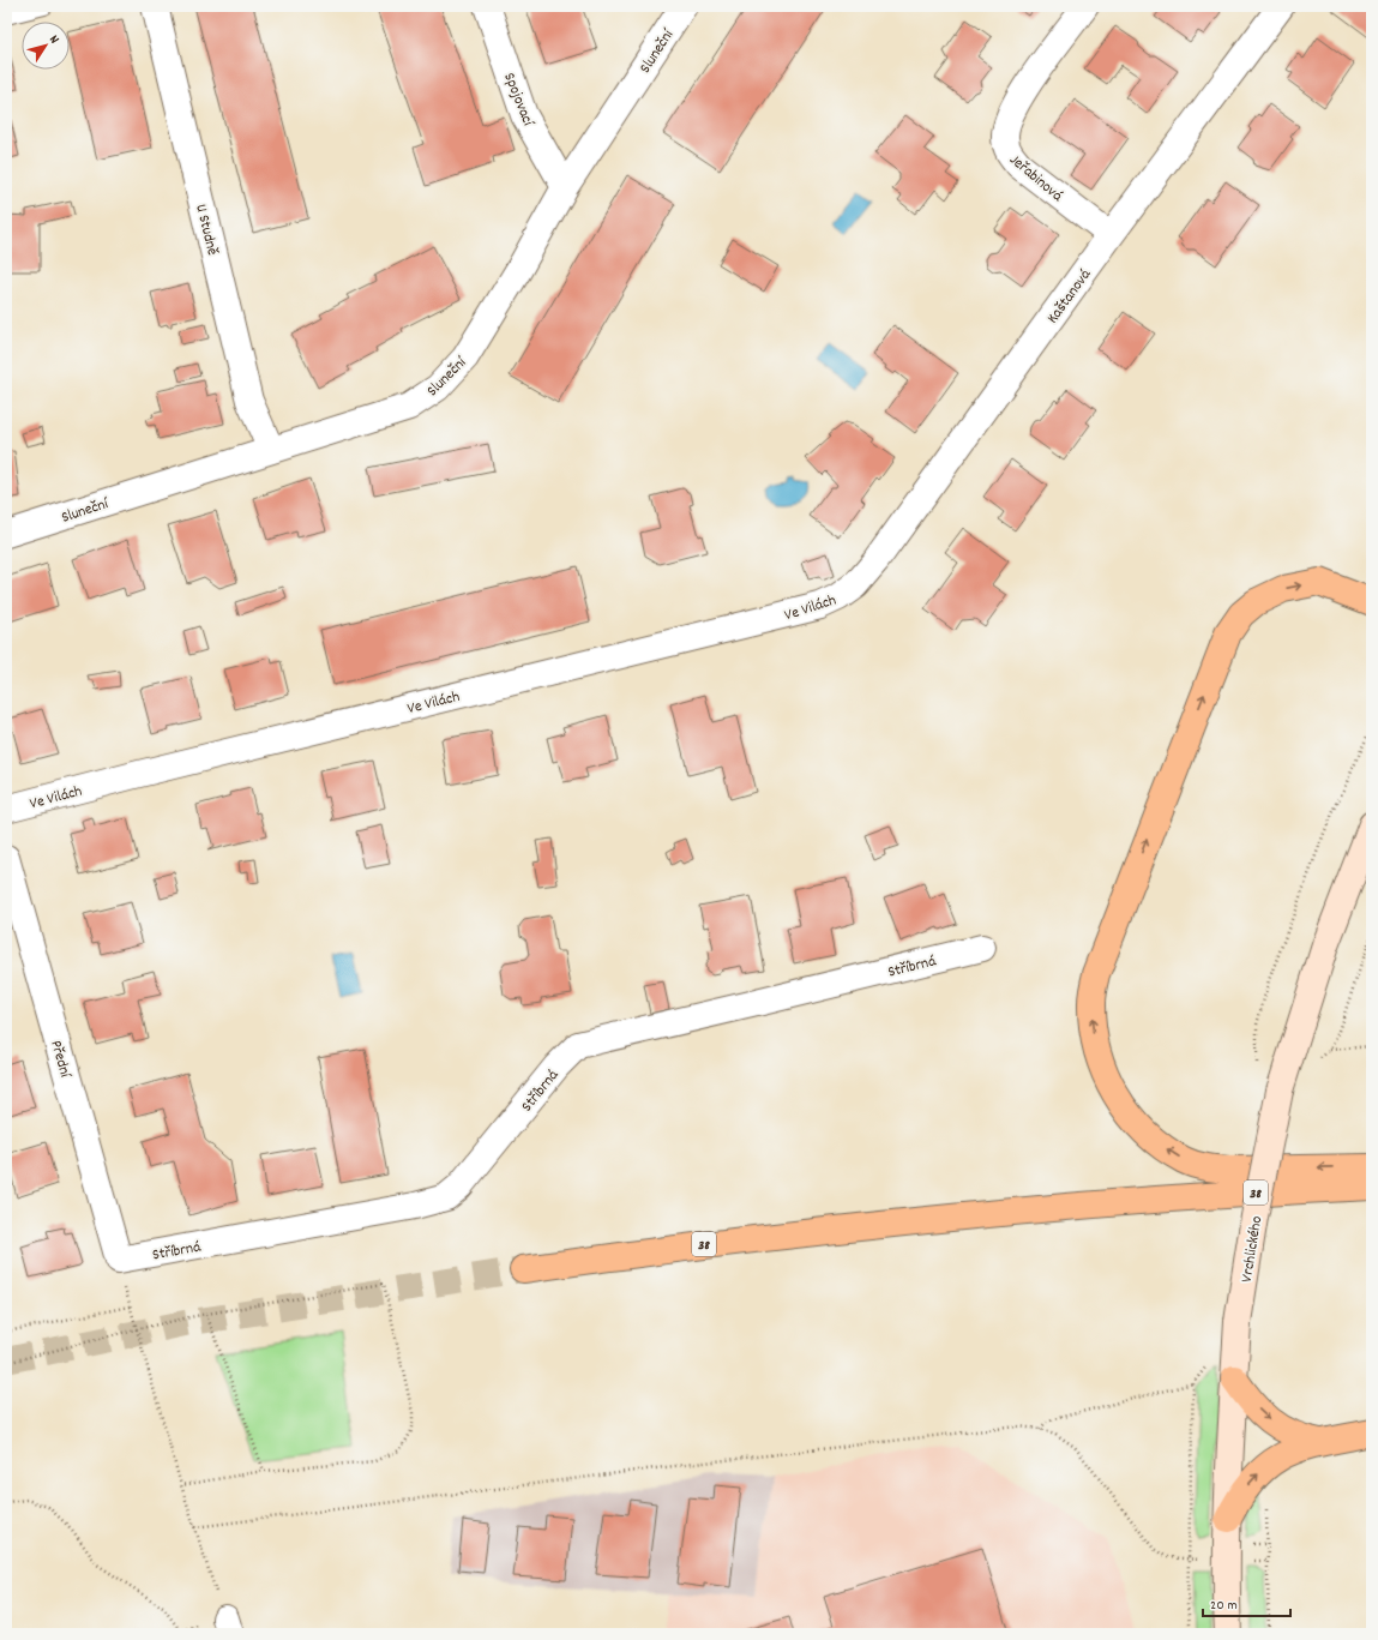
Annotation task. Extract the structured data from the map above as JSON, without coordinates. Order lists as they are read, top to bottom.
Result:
{
  "streets": {
    "main road": ["38"],
    "street": [
      "Sluneční",
      "Spojovací",
      "Jeřabinová",
      "U Studně",
      "Kaštanová",
      "Ve Vilách",
      "Stříbrná",
      "Přední",
      "Vrchlického"
    ]
  },
  "crossings": [
    ["Sluneční", "Spojovací"],
    ["Sluneční", "U Studně"],
    ["Jeřabinová", "Kaštanová"],
    ["Kaštanová", "Ve Vilách"],
    ["Stříbrná", "Přední"]
  ],
  "scale_bar": "20 m",
  "north": "top right"
}
